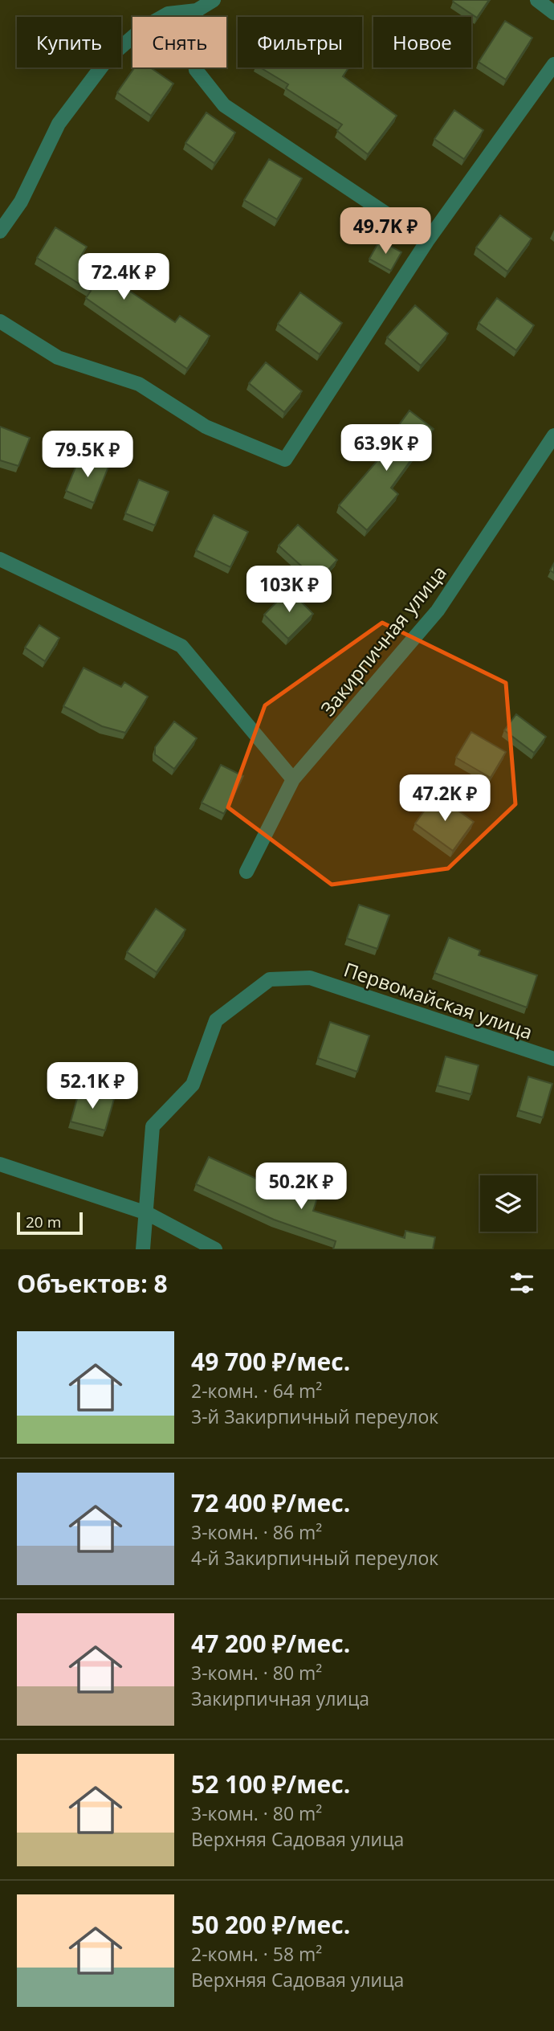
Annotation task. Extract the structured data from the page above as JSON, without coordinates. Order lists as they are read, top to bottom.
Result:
{
  "streets": {
    "street": ["Закирпичная улица", "Первомайская улица"]
  },
  "scale_bar": "20 m",
  "page": {
    "chip": [
      "Купить",
      "Снять",
      "Фильтры",
      "Новое"
    ],
    "price": [
      "49.7K ₽",
      "72.4K ₽",
      "63.9K ₽",
      "79.5K ₽",
      "103K ₽",
      "47.2K ₽",
      "52.1K ₽",
      "50.2K ₽"
    ],
    "scale": "20 m",
    "heading": "Объектов: 8",
    "list": [
      {
        "name": "49 700 ₽/мес.",
        "note": "2-комн. · 64 m² · 3-й Закирпичный переулок"
      },
      {
        "name": "72 400 ₽/мес.",
        "note": "3-комн. · 86 m² · 4-й Закирпичный переулок"
      },
      {
        "name": "47 200 ₽/мес.",
        "note": "3-комн. · 80 m² · Закирпичная улица"
      },
      {
        "name": "52 100 ₽/мес.",
        "note": "3-комн. · 80 m² · Верхняя Садовая улица"
      },
      {
        "name": "50 200 ₽/мес.",
        "note": "2-комн. · 58 m² · Верхняя Садовая улица"
      }
    ]
  }
}
